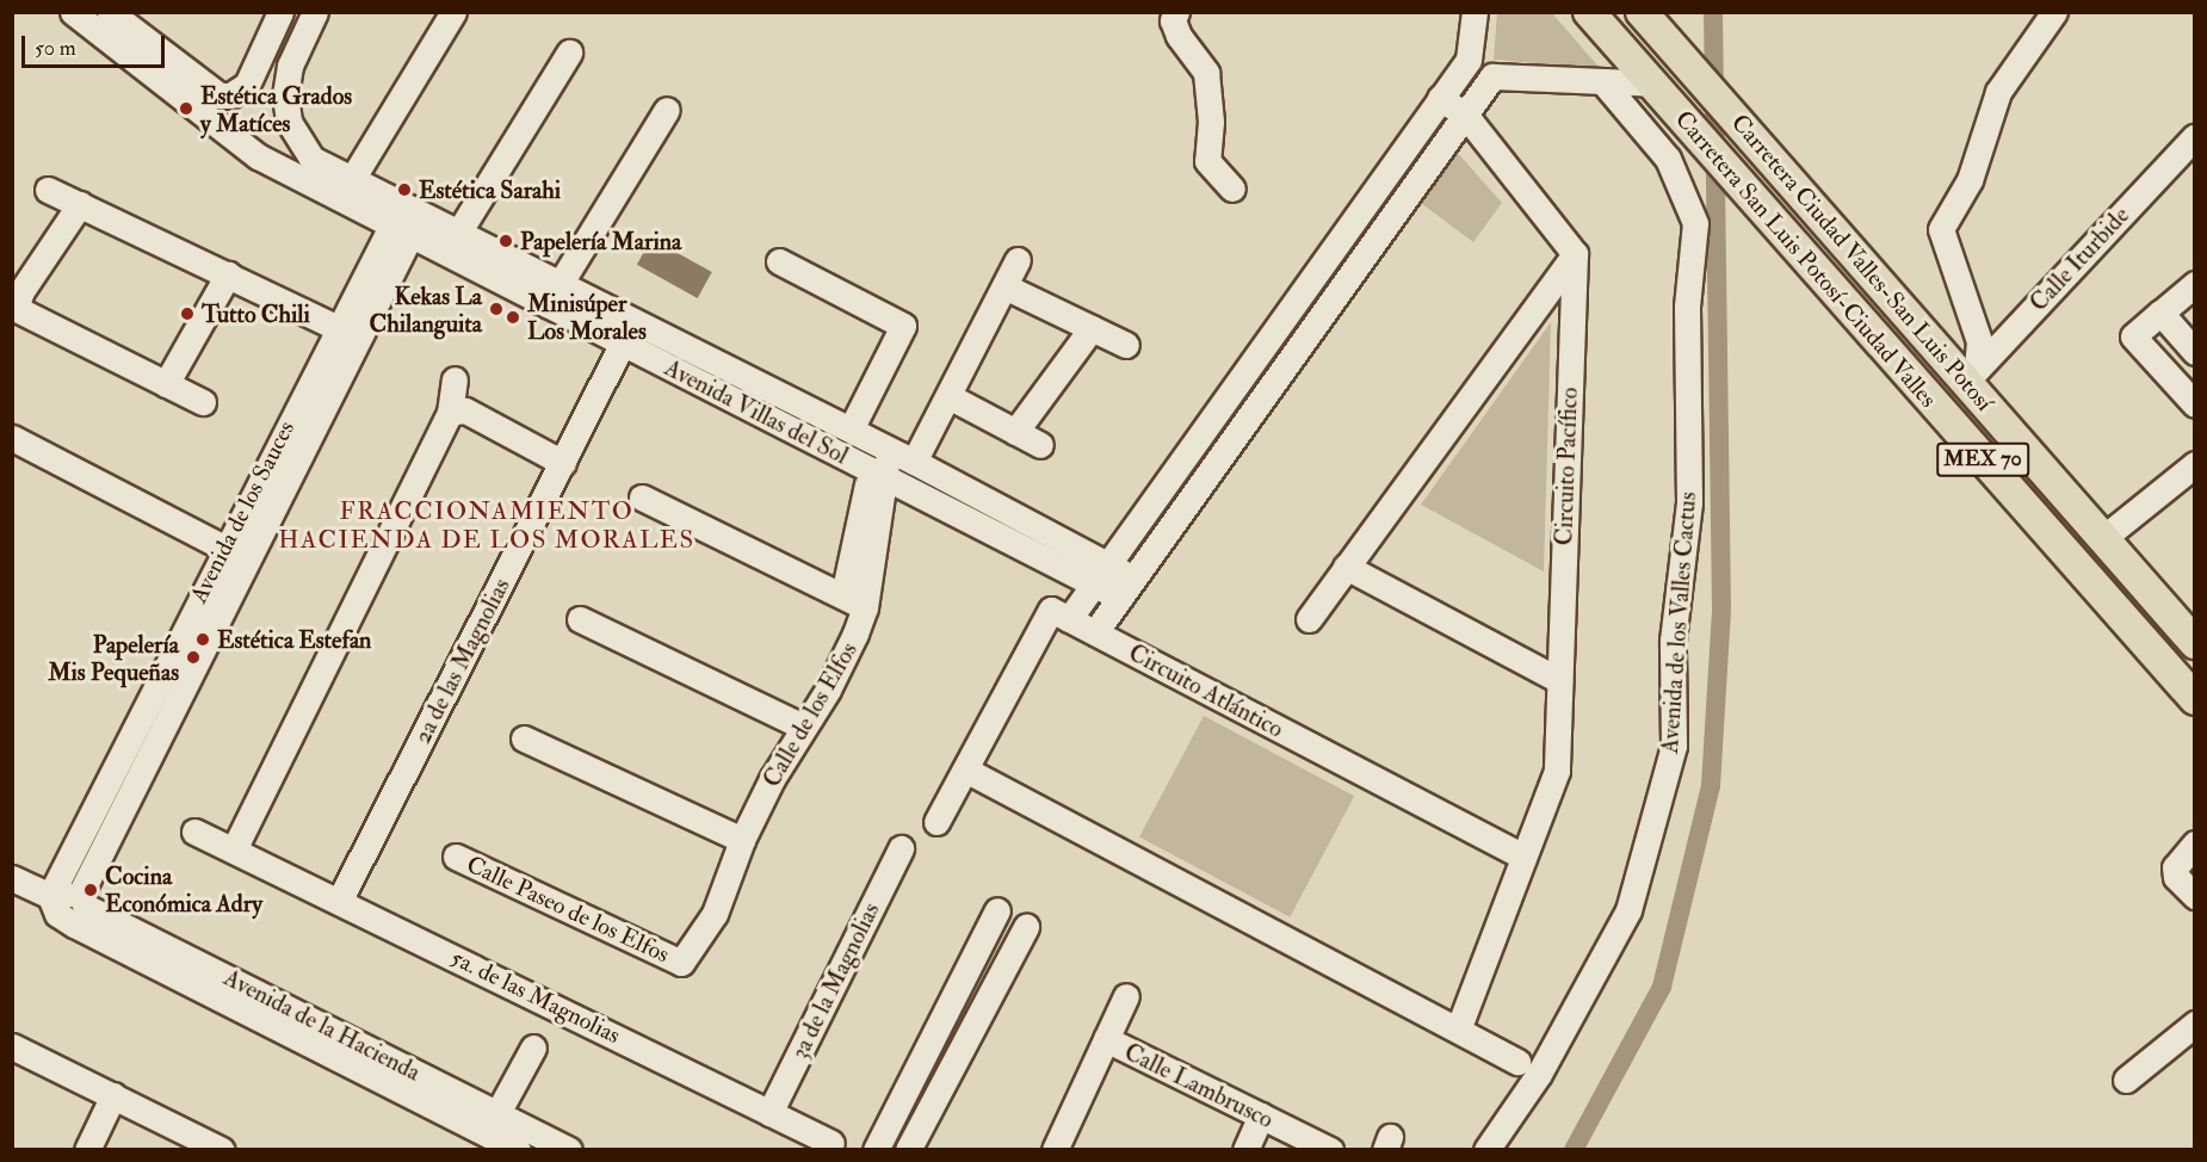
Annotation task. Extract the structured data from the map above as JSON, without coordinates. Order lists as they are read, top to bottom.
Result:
{
  "streets": {
    "main road": ["Carretera San Luis Potosí-Ciudad Valles", "Carretera Ciudad Valles-San Luis Potosí", "MEX 70"],
    "street": [
      "Calle Iturbide",
      "Avenida Villas del Sol",
      "Circuito Pacífico",
      "Avenida de los Sauces",
      "Avenida de los Valles Cactus",
      "2a de las Magnolias",
      "Circuito Atlántico",
      "Calle de los Elfos",
      "Calle Paseo de los Elfos",
      "3a de la Magnolias",
      "5a. de las Magnolias",
      "Avenida de la Hacienda",
      "Calle Lambrusco"
    ]
  },
  "crossings": [
    ["Calle Iturbide", "Carretera Ciudad Valles-San Luis Potosí"],
    ["Avenida Villas del Sol", "Avenida de los Sauces"],
    ["Avenida Villas del Sol", "2a de las Magnolias"],
    ["Avenida Villas del Sol", "Calle de los Elfos"],
    ["Circuito Pacífico", "Circuito Atlántico"],
    ["Avenida de los Sauces", "Avenida de la Hacienda"],
    ["2a de las Magnolias", "5a. de las Magnolias"],
    ["Calle de los Elfos", "Calle Paseo de los Elfos"],
    ["3a de la Magnolias", "5a. de las Magnolias"]
  ],
  "districts": ["FRACCIONAMIENTO HACIENDA DE LOS MORALES"],
  "places": [
    "Estética Grados y Matíces",
    "Estética Sarahi",
    "Papelería Marina",
    "Kekas La Chilanguita",
    "Tutto Chili",
    "Minisúper Los Morales",
    "Estética Estefan",
    "Papelería Mis Pequeñas",
    "Cocina Económica Adry"
  ],
  "scale_bar": "50 m"
}
